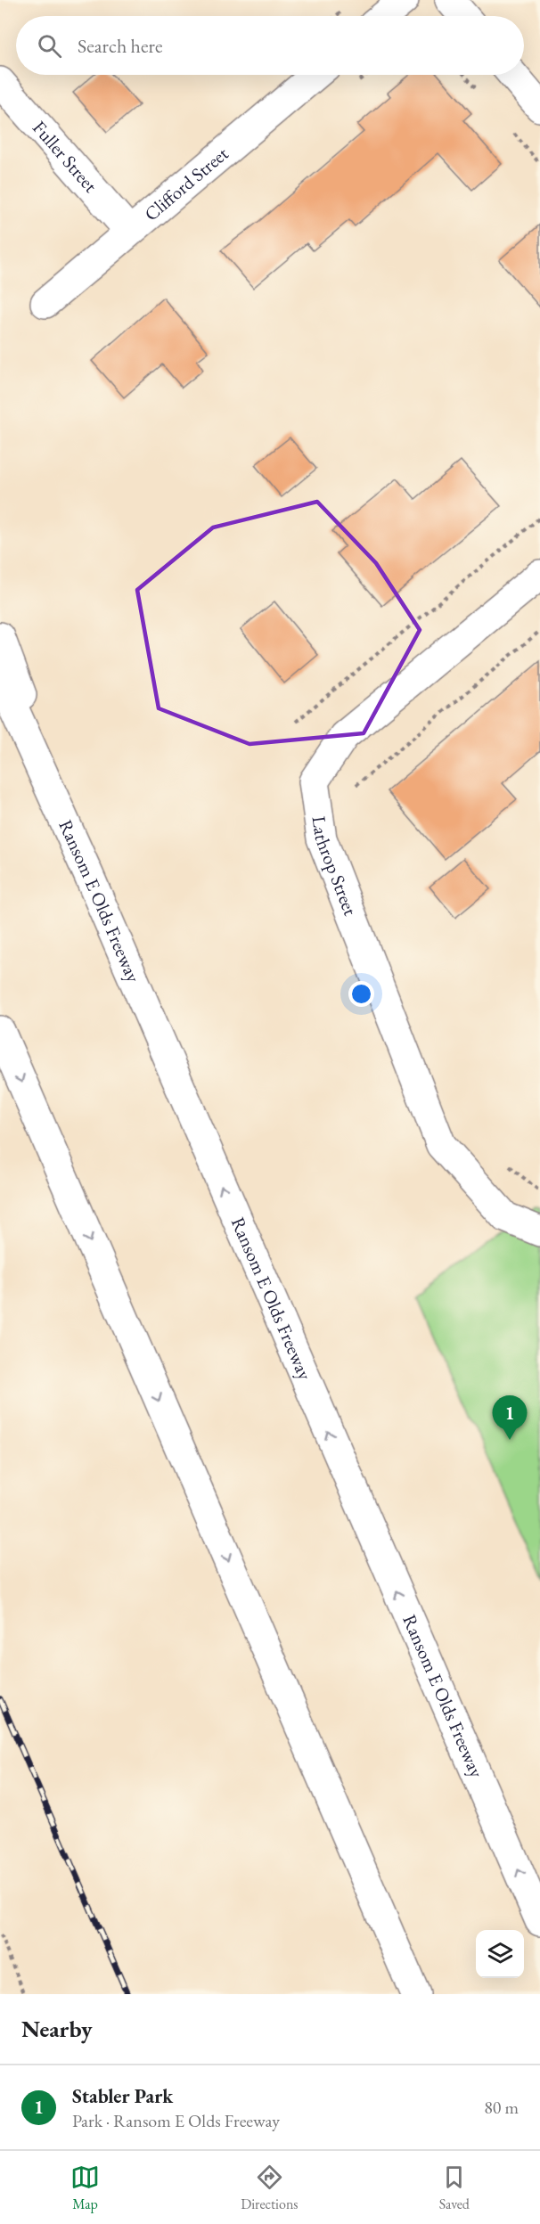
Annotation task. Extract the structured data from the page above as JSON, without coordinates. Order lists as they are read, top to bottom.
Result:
{
  "streets": {
    "main road": [
      "Fuller Street",
      "Clifford Street",
      "Lathrop Street",
      "Ransom E Olds Freeway"
    ]
  },
  "crossings": [
    ["Fuller Street", "Clifford Street"]
  ],
  "page": {
    "search": "Search here",
    "pins": "1",
    "heading": "Nearby",
    "list": [
      {
        "mark": "1",
        "name": "Stabler Park",
        "note": "Park · Ransom E Olds Freeway",
        "value": "80 m"
      }
    ],
    "nav": ["Map", "Directions", "Saved"]
  }
}
